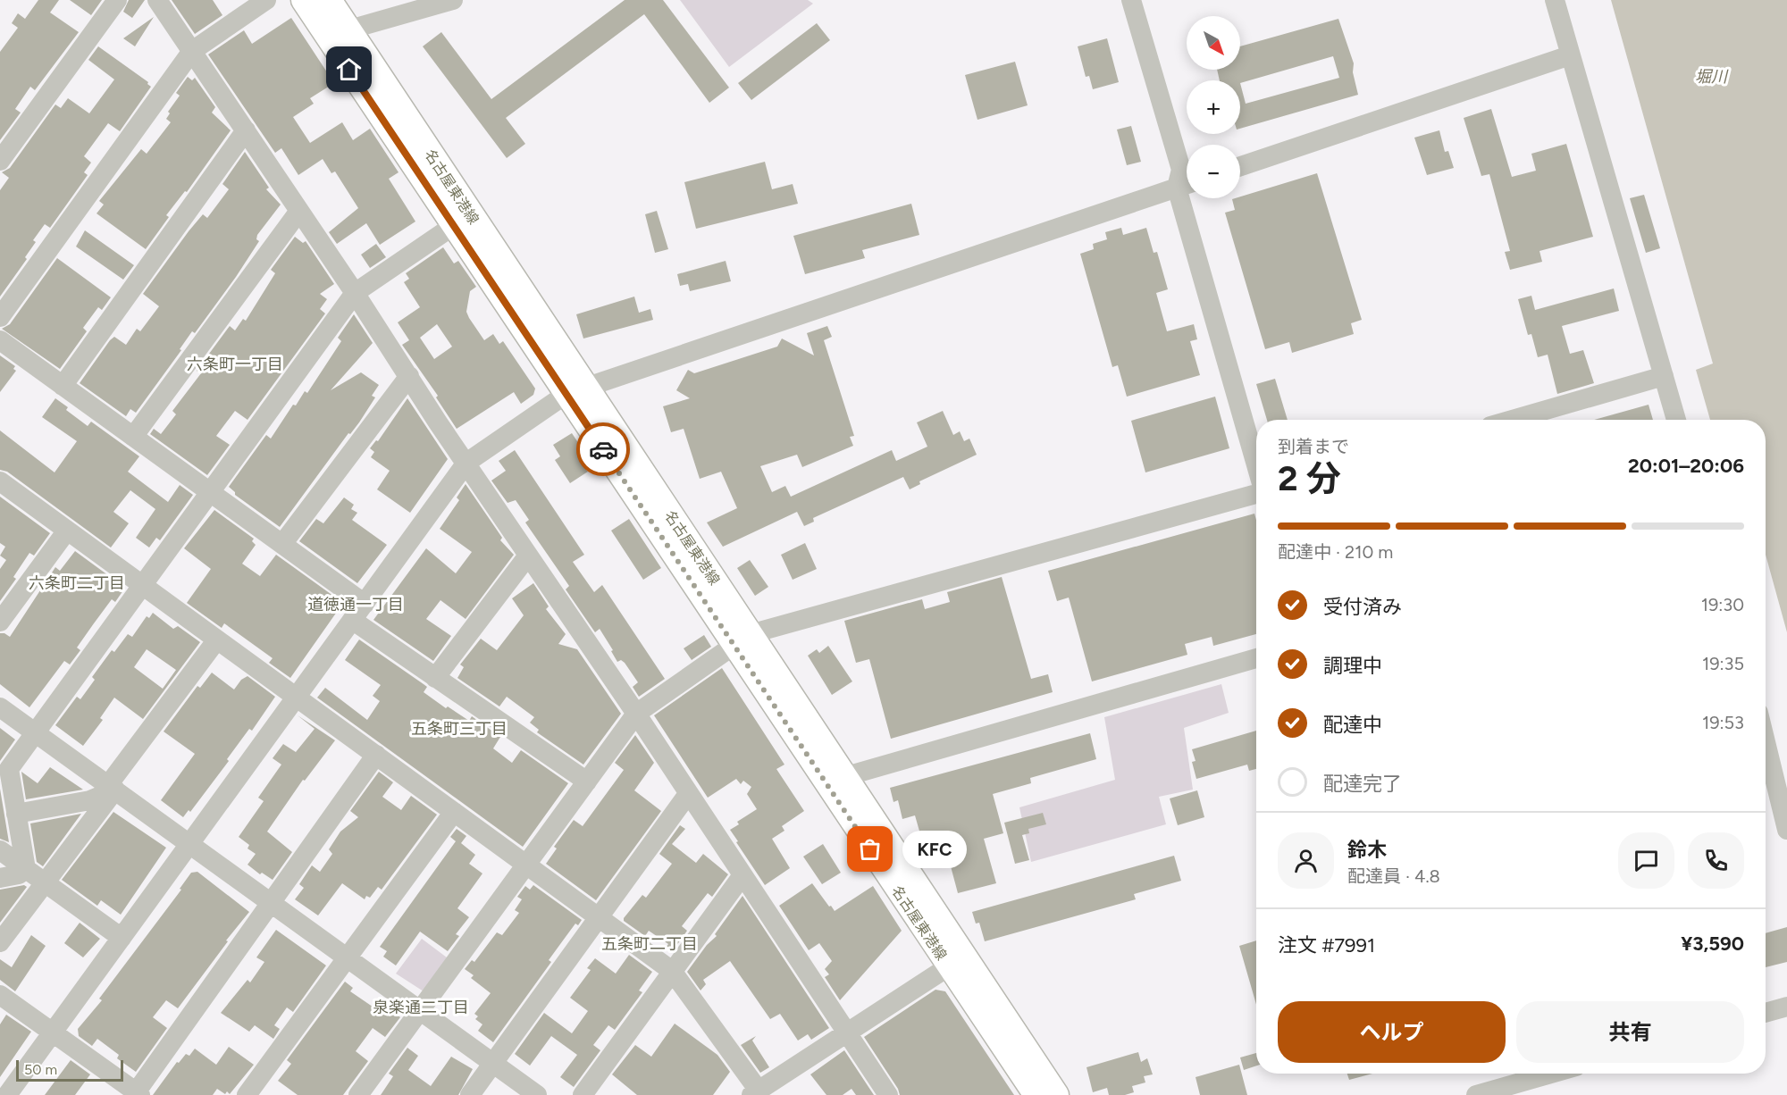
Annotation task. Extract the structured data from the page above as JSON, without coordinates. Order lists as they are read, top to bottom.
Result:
{
  "streets": {
    "main road": ["名古屋東港線"]
  },
  "districts": [
    "六条町一丁目",
    "六条町二丁目",
    "道徳通一丁目",
    "五条町三丁目",
    "五条町二丁目",
    "泉楽通二丁目"
  ],
  "water": ["堀川"],
  "places": ["KFC"],
  "scale_bar": "50 m",
  "north": "bottom right",
  "page": {
    "map_buttons": ["+", "−"],
    "heading": ["2 分", "到着まで", "20:01–20:06"],
    "panel": [
      "鈴木",
      "配達員 · 4.8",
      "注文 #7991",
      "¥3,590"
    ],
    "bar": "配達中 · 210 m",
    "list": [
      ["受付済み", "19:30"],
      ["調理中", "19:35"],
      ["配達中", "19:53"],
      "配達完了"
    ],
    "bubble": "KFC",
    "buttons": ["ヘルプ", "共有"],
    "scale": "50 m"
  }
}
